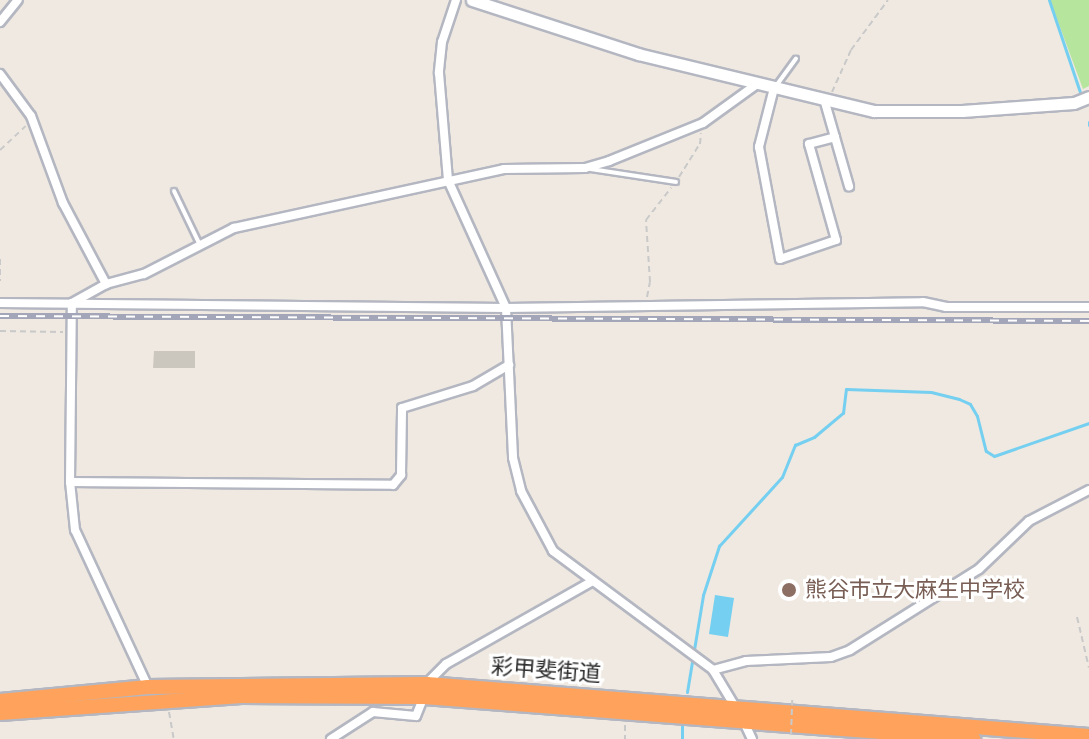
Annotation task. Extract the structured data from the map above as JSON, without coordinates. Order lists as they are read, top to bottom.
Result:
{
  "streets": {
    "highway": ["彩甲斐街道"]
  },
  "places": ["熊谷市立大麻生中学校"]
}
